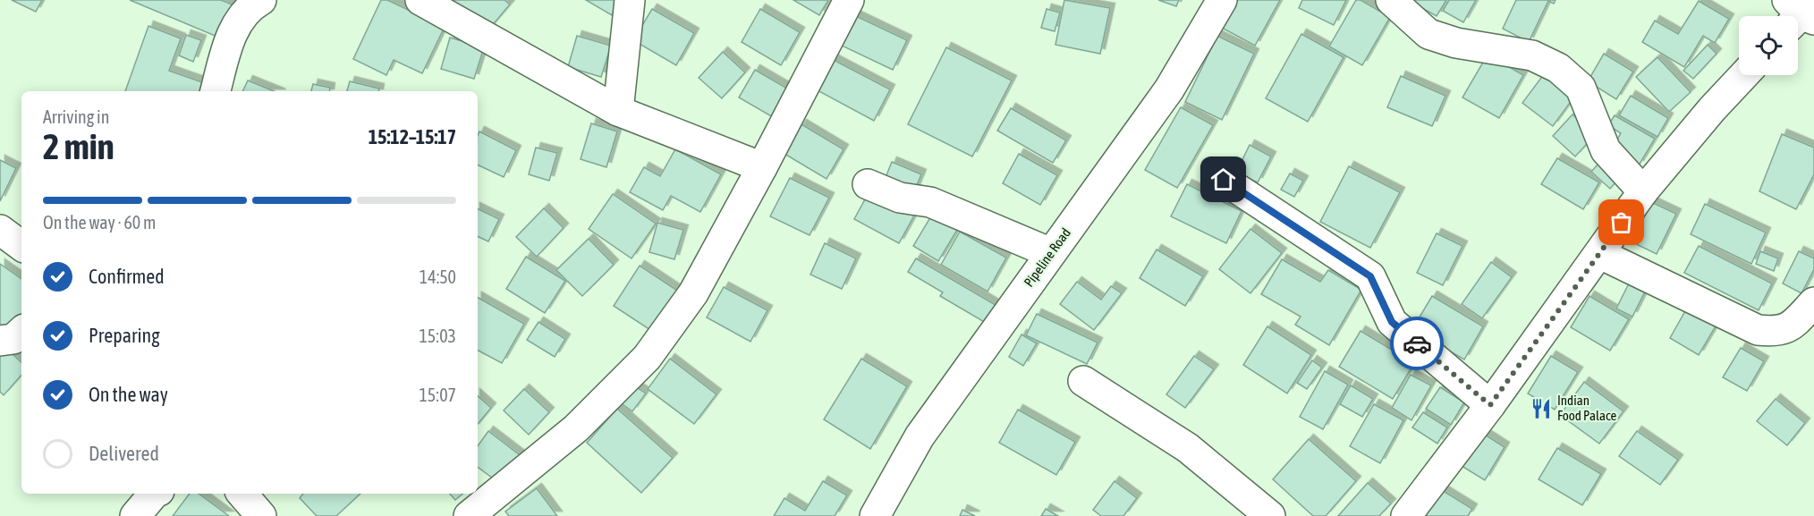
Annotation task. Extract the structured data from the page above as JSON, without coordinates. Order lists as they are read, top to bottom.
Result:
{
  "streets": {
    "street": ["Pipeline Road"]
  },
  "places": {
    "restaurant": ["Indian Food Palace"]
  },
  "page": {
    "heading": ["2 min", "Arriving in", "15:12–15:17"],
    "bar": "On the way · 60 m",
    "list": [
      ["Confirmed", "14:50"],
      ["Preparing", "15:03"],
      ["On the way", "15:07"],
      "Delivered"
    ]
  }
}
